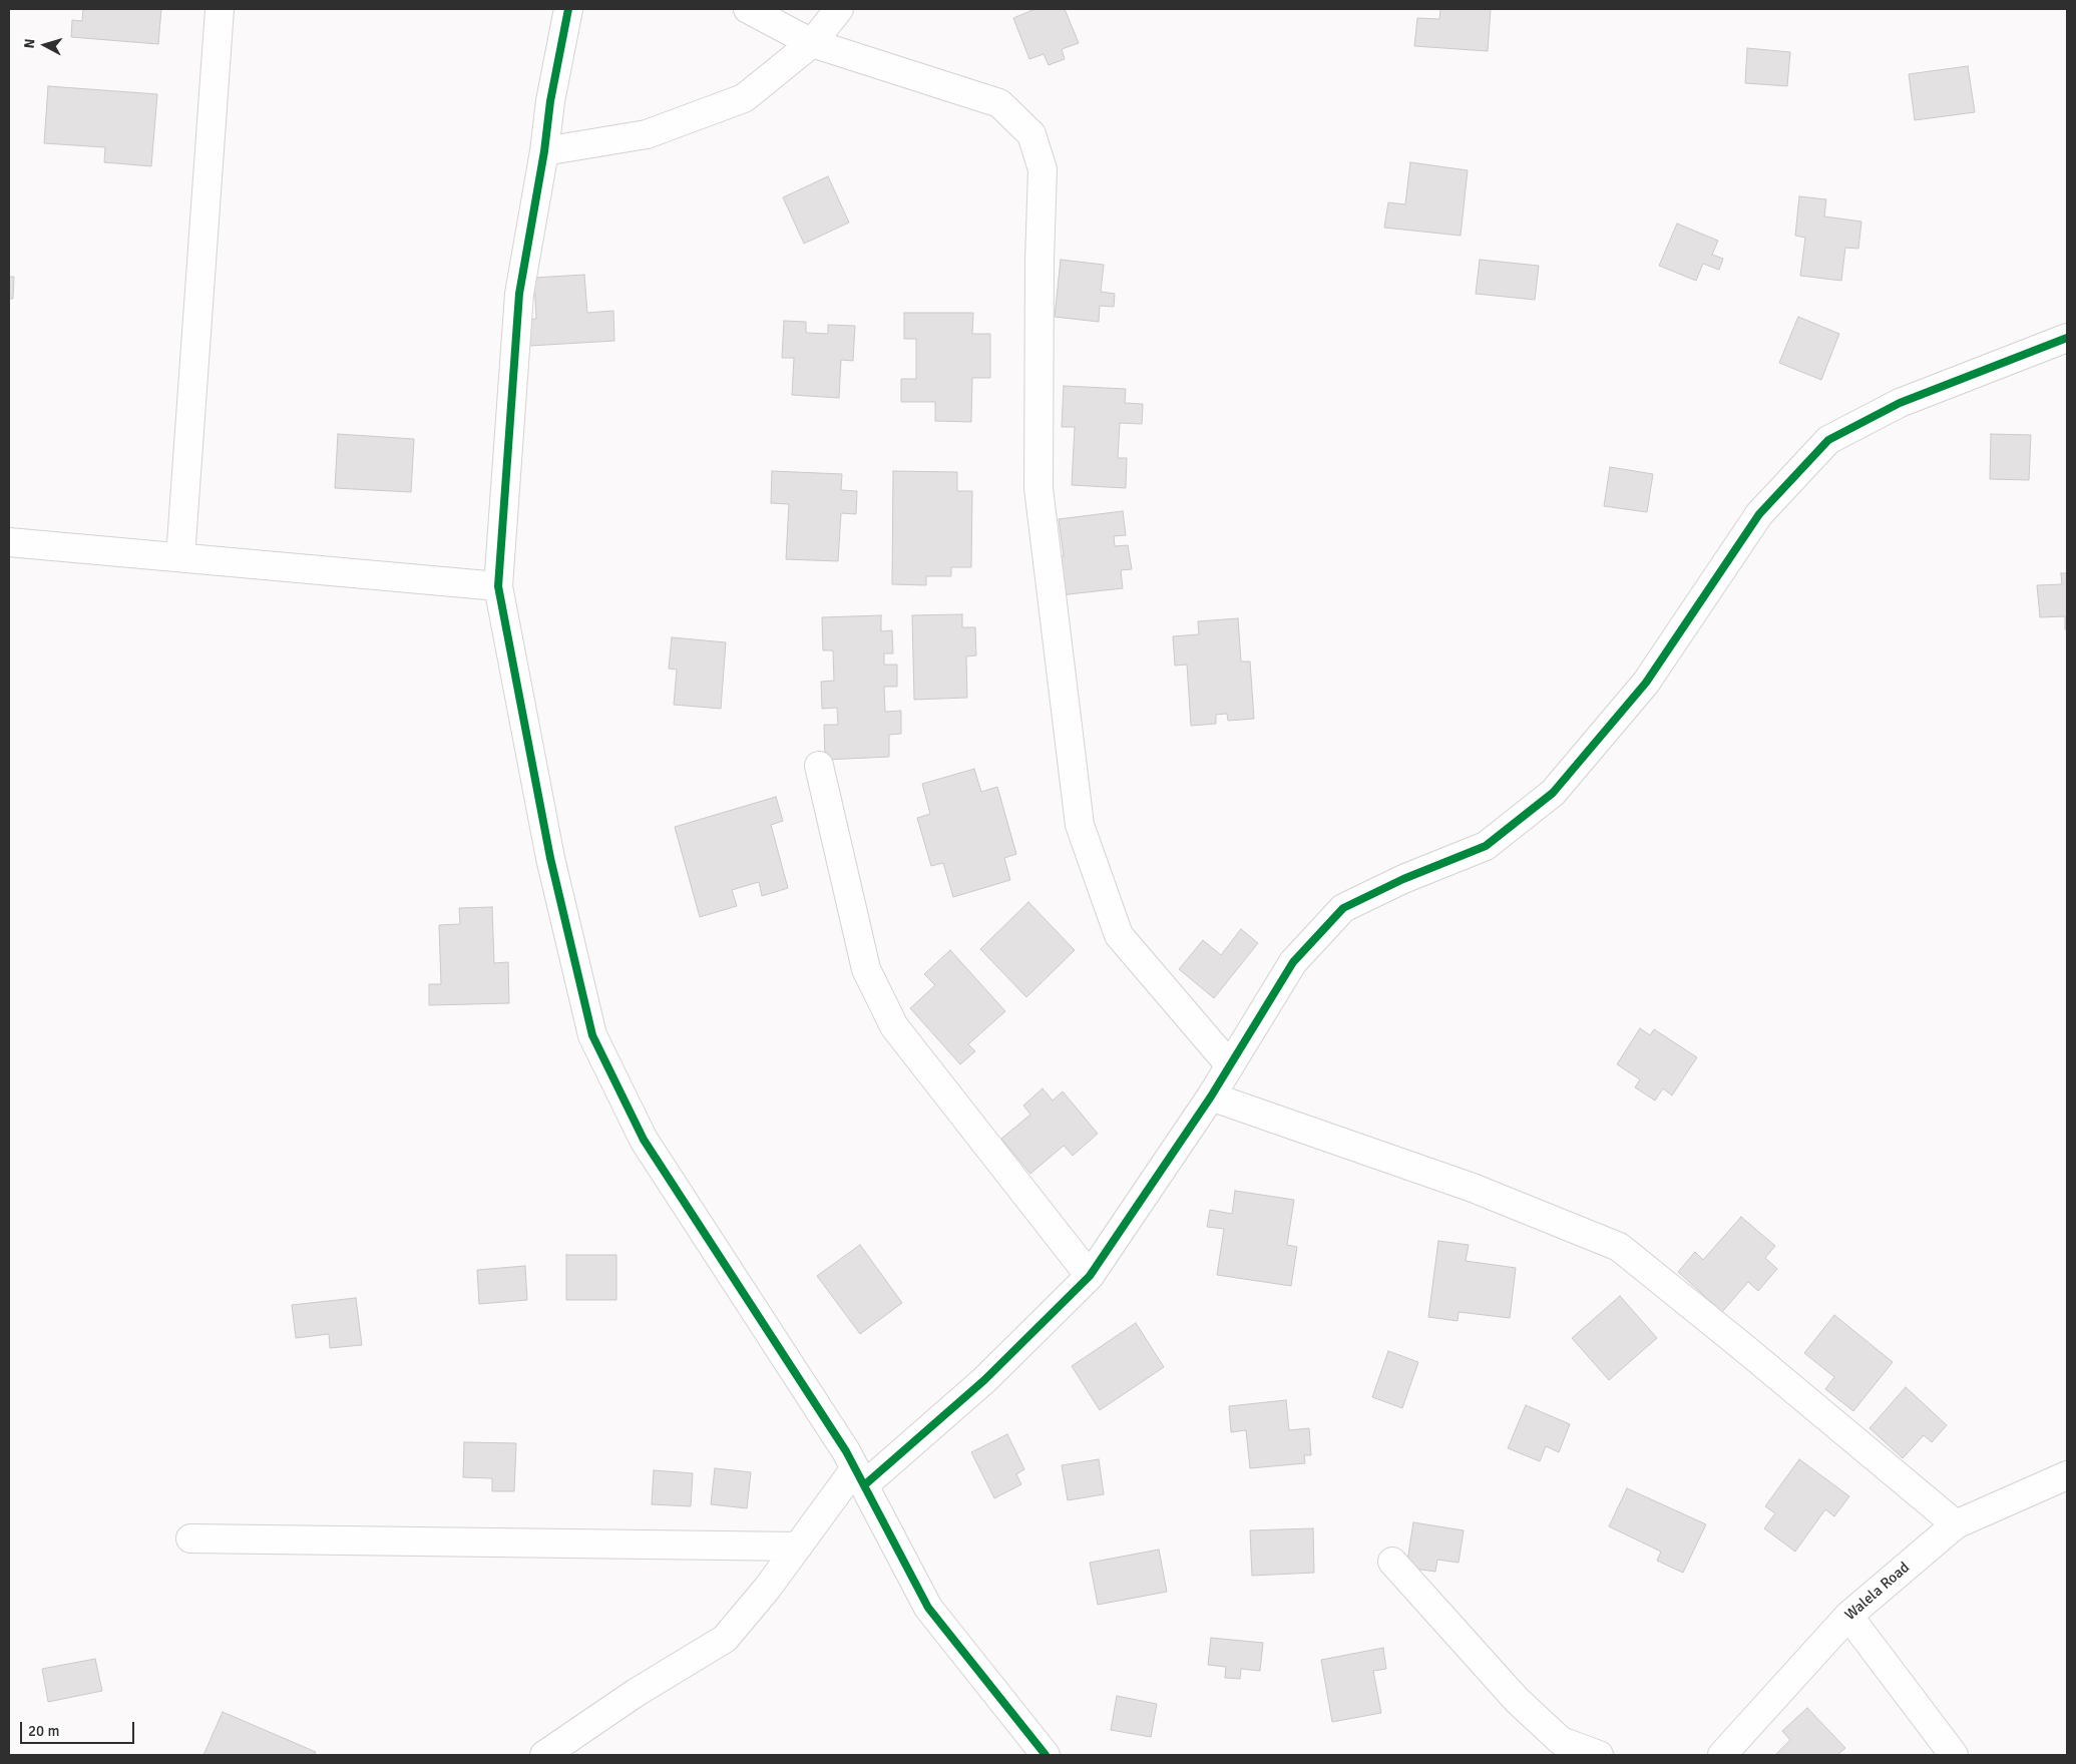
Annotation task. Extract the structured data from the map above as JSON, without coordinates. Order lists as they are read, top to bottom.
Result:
{
  "streets": {
    "street": ["Walela Road"]
  },
  "scale_bar": "20 m",
  "north": "left"
}
